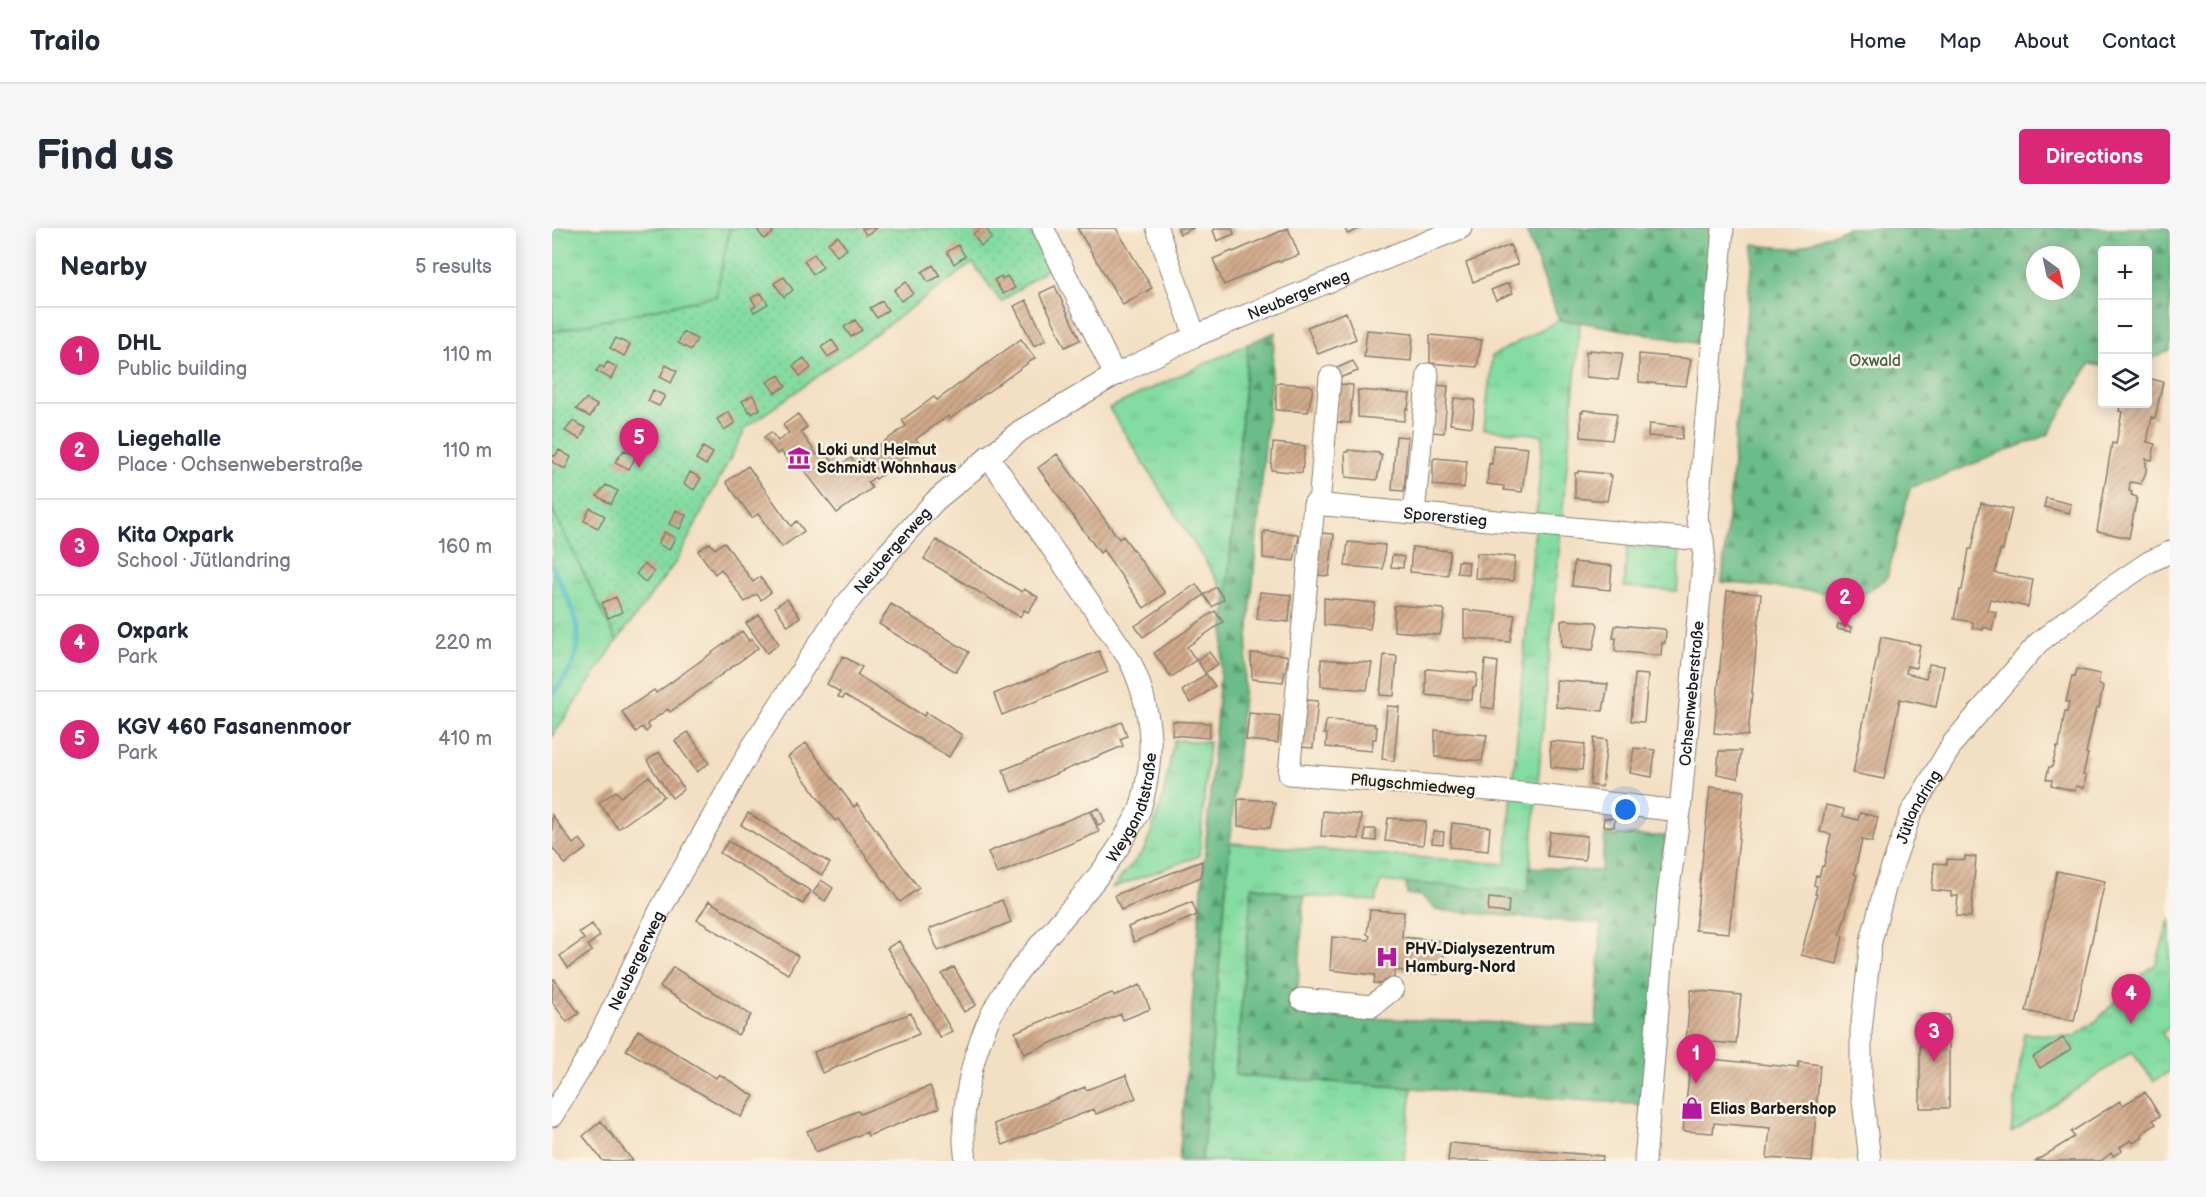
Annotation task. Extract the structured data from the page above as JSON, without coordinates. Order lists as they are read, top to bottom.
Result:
{
  "streets": {
    "street": [
      "Neubergerweg",
      "Sporerstieg",
      "Ochsenweberstraße",
      "Pflugschmiedweg",
      "Weygandtstraße",
      "Jütlandring"
    ]
  },
  "crossings": [
    ["Neubergerweg", "Weygandtstraße"],
    ["Sporerstieg", "Ochsenweberstraße"],
    ["Sporerstieg", "Pflugschmiedweg"],
    ["Ochsenweberstraße", "Pflugschmiedweg"]
  ],
  "parks": ["Oxwald"],
  "places": {
    "museum": ["Loki und Helmut Schmidt Wohnhaus"],
    "hospital": ["PHV-Dialysezentrum Hamburg-Nord"],
    "shop": ["Elias Barbershop"]
  },
  "north": "bottom right",
  "page": {
    "header": "Trailo",
    "nav": [
      "Home",
      "Map",
      "About",
      "Contact"
    ],
    "buttons": "Directions",
    "title": "Find us",
    "heading": ["Nearby", "5 results"],
    "map_buttons": ["+", "−"],
    "list": [
      {
        "mark": "1",
        "name": "DHL",
        "note": "Public building",
        "value": "110 m"
      },
      {
        "mark": "2",
        "name": "Liegehalle",
        "note": "Place · Ochsenweberstraße",
        "value": "110 m"
      },
      {
        "mark": "3",
        "name": "Kita Oxpark",
        "note": "School · Jütlandring",
        "value": "160 m"
      },
      {
        "mark": "4",
        "name": "Oxpark",
        "note": "Park",
        "value": "220 m"
      },
      {
        "mark": "5",
        "name": "KGV 460 Fasanenmoor",
        "note": "Park",
        "value": "410 m"
      }
    ],
    "pins": [
      "5",
      "2",
      "4",
      "3",
      "1"
    ]
  }
}
